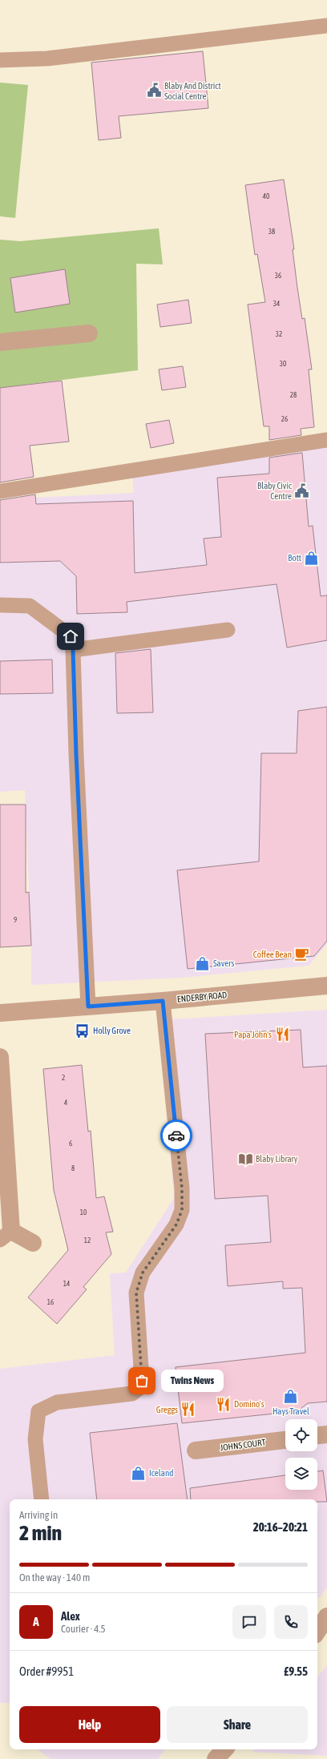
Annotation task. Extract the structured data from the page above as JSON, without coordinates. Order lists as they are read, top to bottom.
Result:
{
  "streets": {
    "street": ["ENDERBY ROAD", "JOHNS COURT"]
  },
  "places": {
    "public building": ["Blaby And District Social Centre", "Blaby Civic Centre"],
    "shop": [
      "Bott",
      "Savers",
      "Hays Travel",
      "Iceland"
    ],
    "cafe": ["Coffee Bean"],
    "bus stop": ["Holly Grove"],
    "restaurant": ["Papa John's", "Domino's", "Greggs"],
    "library": ["Blaby Library"],
    "other": ["Twins News"]
  },
  "house_numbers": [
    "40",
    "38",
    "36",
    "34",
    "32",
    "30",
    "28",
    "26",
    "9",
    "2",
    "4",
    "6",
    "8",
    "10",
    "12",
    "14",
    "16"
  ],
  "page": {
    "bubble": "Twins News",
    "heading": ["2 min", "Arriving in", "20:16–20:21"],
    "panel": [
      "Alex",
      "Courier · 4.5",
      "Order #9951",
      "£9.55"
    ],
    "bar": "On the way · 140 m",
    "round": "A",
    "buttons": ["Help", "Share"]
  }
}
